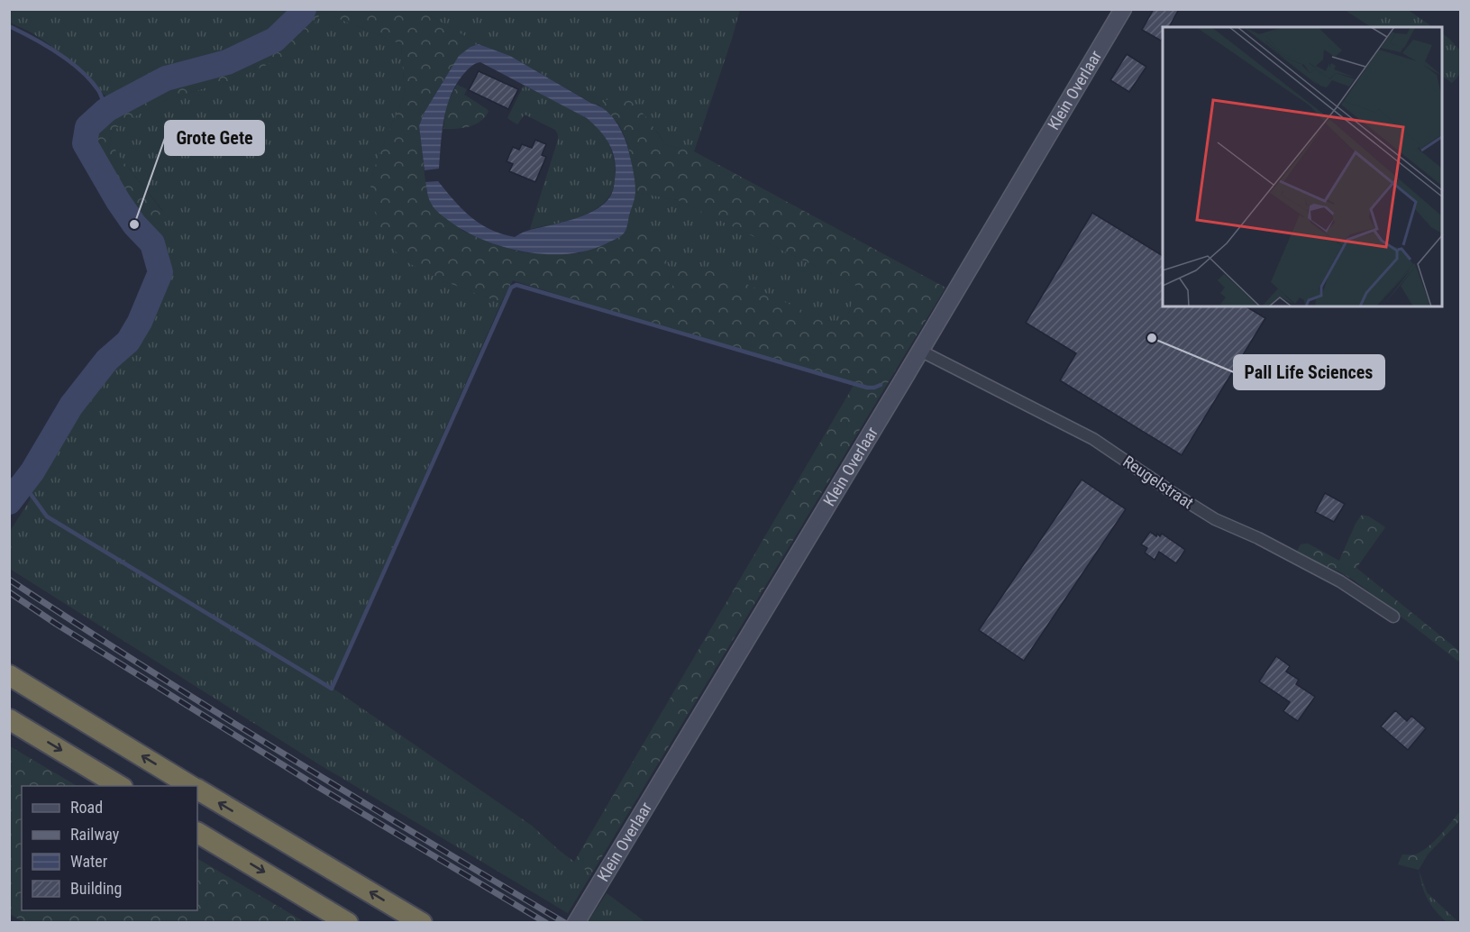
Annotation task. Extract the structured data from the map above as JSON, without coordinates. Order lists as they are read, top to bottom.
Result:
{
  "streets": {
    "main road": ["Klein Overlaar"],
    "street": ["Reugelstraat"]
  },
  "crossings": [
    ["Klein Overlaar", "Reugelstraat"]
  ],
  "places": ["Grote Gete", "Pall Life Sciences"],
  "legend": [
    "Road",
    "Railway",
    "Water",
    "Building"
  ]
}
